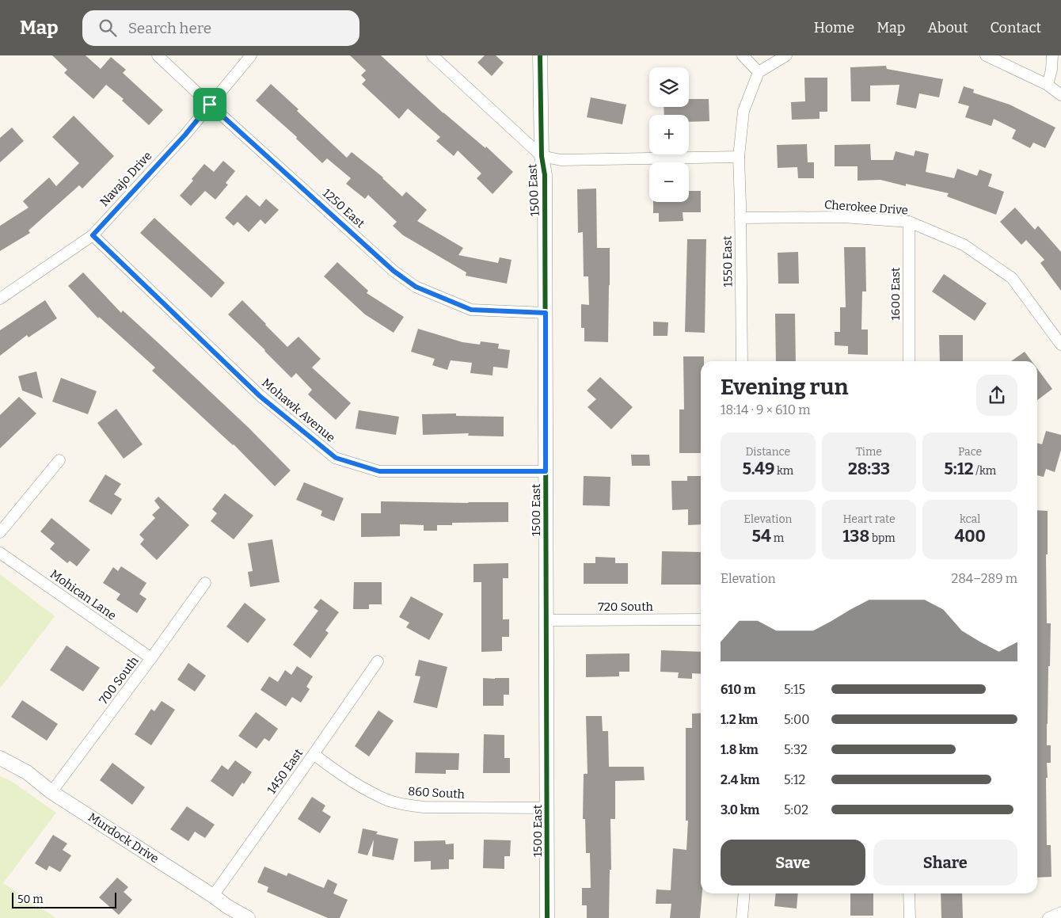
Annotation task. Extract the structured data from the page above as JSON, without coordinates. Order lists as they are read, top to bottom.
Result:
{
  "streets": {
    "street": [
      "Navajo Drive",
      "1500 East",
      "Cherokee Drive",
      "1250 East",
      "1550 East",
      "1600 East",
      "Mohawk Avenue",
      "Mohican Lane",
      "720 South",
      "700 South",
      "1450 East",
      "860 South",
      "Murdock Drive"
    ]
  },
  "crossings": [
    ["Navajo Drive", "1250 East"],
    ["Navajo Drive", "Mohawk Avenue"],
    ["1500 East", "1250 East"],
    ["1500 East", "Mohawk Avenue"],
    ["1500 East", "720 South"],
    ["1500 East", "860 South"],
    ["Cherokee Drive", "1550 East"],
    ["Cherokee Drive", "1600 East"],
    ["Mohican Lane", "700 South"],
    ["700 South", "Murdock Drive"],
    ["1450 East", "860 South"],
    ["1450 East", "Murdock Drive"]
  ],
  "scale_bar": "50 m",
  "page": {
    "header": "Map",
    "search": "Search here",
    "nav": [
      "Home",
      "Map",
      "About",
      "Contact"
    ],
    "map_buttons": ["+", "−"],
    "heading": ["Evening run", "18:14 · 9 × 610 m"],
    "stats": [
      ["Distance", "5.49 km"],
      ["Time", "28:33"],
      ["Pace", "5:12 /km"],
      ["Elevation", "54 m"],
      ["Heart rate", "138 bpm"],
      ["kcal", "400"]
    ],
    "chart": ["Elevation", "284–289 m"],
    "list": [
      {
        "name": "610 m",
        "note": "5:15"
      },
      {
        "name": "1.2 km",
        "note": "5:00"
      },
      {
        "name": "1.8 km",
        "note": "5:32"
      },
      {
        "name": "2.4 km",
        "note": "5:12"
      },
      {
        "name": "3.0 km",
        "note": "5:02"
      }
    ],
    "buttons": ["Save", "Share"],
    "scale": "50 m"
  }
}
